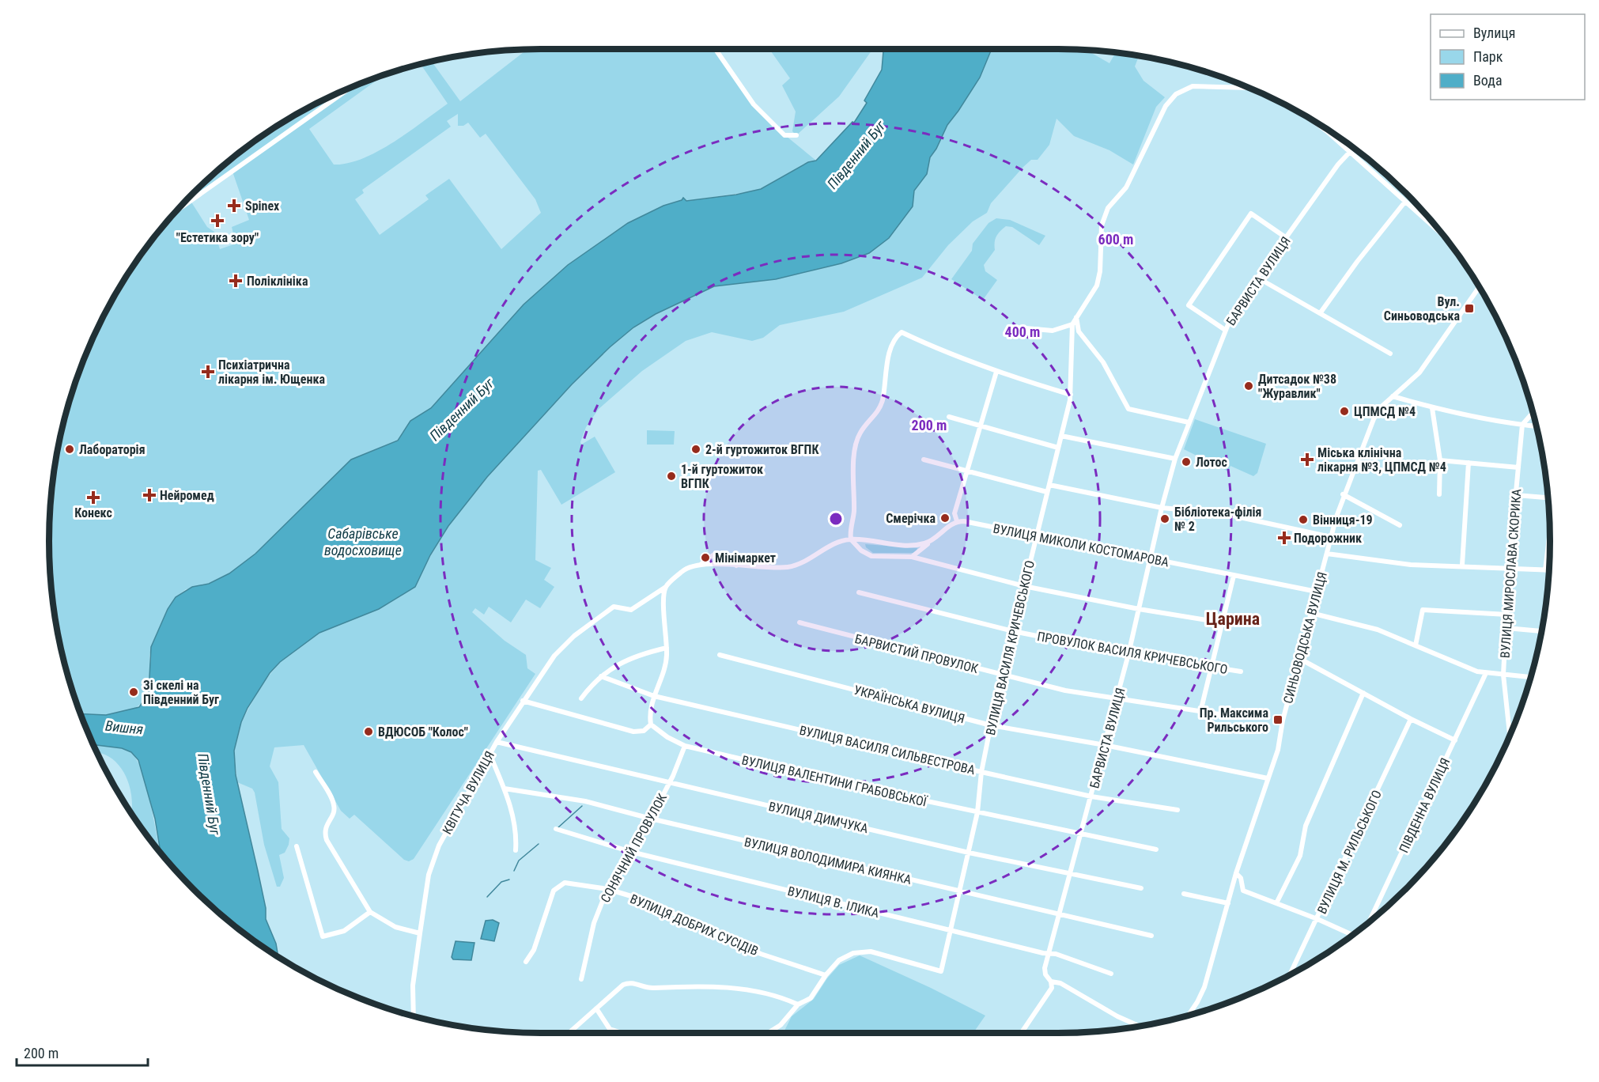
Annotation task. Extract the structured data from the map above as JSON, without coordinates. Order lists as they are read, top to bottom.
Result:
{
  "streets": {
    "street": [
      "БАРВИСТА ВУЛИЦЯ",
      "ВУЛИЦЯ МИКОЛИ КОСТОМАРОВА",
      "ВУЛИЦЯ МИРОСЛАВА СКОРИКА",
      "СИНЬОВОДСЬКА ВУЛИЦЯ",
      "ВУЛИЦЯ ВАСИЛЯ КРИЧЕВСЬКОГО",
      "ПРОВУЛОК ВАСИЛЯ КРИЧЕВСЬКОГО",
      "БАРВИСТИЙ ПРОВУЛОК",
      "УКРАЇНСЬКА ВУЛИЦЯ",
      "ВУЛИЦЯ ВАСИЛЯ СИЛЬВЕСТРОВА",
      "ВУЛИЦЯ ВАЛЕНТИНИ ГРАБОВСЬКОЇ",
      "КВІТУЧА ВУЛИЦЯ",
      "ПІВДЕННА ВУЛИЦЯ",
      "ВУЛИЦЯ ДИМЧУКА",
      "СОНЯЧНИЙ ПРОВУЛОК",
      "ВУЛИЦЯ М. РИЛЬСЬКОГО",
      "ВУЛИЦЯ ВОЛОДИМИРА КИЯНКА",
      "ВУЛИЦЯ В. ІЛИКА",
      "ВУЛИЦЯ ДОБРИХ СУСІДІВ"
    ]
  },
  "crossings": [
    ["БАРВИСТА ВУЛИЦЯ", "ВУЛИЦЯ МИКОЛИ КОСТОМАРОВА"],
    ["БАРВИСТА ВУЛИЦЯ", "ПРОВУЛОК ВАСИЛЯ КРИЧЕВСЬКОГО"],
    ["БАРВИСТА ВУЛИЦЯ", "БАРВИСТИЙ ПРОВУЛОК"],
    ["БАРВИСТА ВУЛИЦЯ", "УКРАЇНСЬКА ВУЛИЦЯ"],
    ["БАРВИСТА ВУЛИЦЯ", "ВУЛИЦЯ ВАСИЛЯ СИЛЬВЕСТРОВА"],
    ["БАРВИСТА ВУЛИЦЯ", "ВУЛИЦЯ ВАЛЕНТИНИ ГРАБОВСЬКОЇ"],
    ["БАРВИСТА ВУЛИЦЯ", "ВУЛИЦЯ ДИМЧУКА"],
    ["БАРВИСТА ВУЛИЦЯ", "ВУЛИЦЯ ВОЛОДИМИРА КИЯНКА"],
    ["БАРВИСТА ВУЛИЦЯ", "ВУЛИЦЯ В. ІЛИКА"],
    ["ВУЛИЦЯ МИКОЛИ КОСТОМАРОВА", "СИНЬОВОДСЬКА ВУЛИЦЯ"],
    ["ВУЛИЦЯ МИКОЛИ КОСТОМАРОВА", "ВУЛИЦЯ ВАСИЛЯ КРИЧЕВСЬКОГО"],
    ["СИНЬОВОДСЬКА ВУЛИЦЯ", "УКРАЇНСЬКА ВУЛИЦЯ"],
    ["ВУЛИЦЯ ВАСИЛЯ КРИЧЕВСЬКОГО", "ПРОВУЛОК ВАСИЛЯ КРИЧЕВСЬКОГО"],
    ["ВУЛИЦЯ ВАСИЛЯ КРИЧЕВСЬКОГО", "БАРВИСТИЙ ПРОВУЛОК"],
    ["ВУЛИЦЯ ВАСИЛЯ КРИЧЕВСЬКОГО", "УКРАЇНСЬКА ВУЛИЦЯ"],
    ["ВУЛИЦЯ ВАСИЛЯ КРИЧЕВСЬКОГО", "ВУЛИЦЯ ВАСИЛЯ СИЛЬВЕСТРОВА"],
    ["ВУЛИЦЯ ВАСИЛЯ КРИЧЕВСЬКОГО", "ВУЛИЦЯ ВАЛЕНТИНИ ГРАБОВСЬКОЇ"],
    ["ВУЛИЦЯ ВАСИЛЯ КРИЧЕВСЬКОГО", "ВУЛИЦЯ ДИМЧУКА"],
    ["ВУЛИЦЯ ВАСИЛЯ КРИЧЕВСЬКОГО", "ВУЛИЦЯ ВОЛОДИМИРА КИЯНКА"],
    ["ВУЛИЦЯ ВАСИЛЯ КРИЧЕВСЬКОГО", "ВУЛИЦЯ В. ІЛИКА"],
    ["ВУЛИЦЯ ВАСИЛЯ КРИЧЕВСЬКОГО", "ВУЛИЦЯ ДОБРИХ СУСІДІВ"],
    ["ВУЛИЦЯ ВАЛЕНТИНИ ГРАБОВСЬКОЇ", "СОНЯЧНИЙ ПРОВУЛОК"],
    ["КВІТУЧА ВУЛИЦЯ", "ВУЛИЦЯ ДИМЧУКА"],
    ["ВУЛИЦЯ ДИМЧУКА", "СОНЯЧНИЙ ПРОВУЛОК"],
    ["СОНЯЧНИЙ ПРОВУЛОК", "ВУЛИЦЯ ВОЛОДИМИРА КИЯНКА"],
    ["СОНЯЧНИЙ ПРОВУЛОК", "ВУЛИЦЯ В. ІЛИКА"],
    ["СОНЯЧНИЙ ПРОВУЛОК", "ВУЛИЦЯ ДОБРИХ СУСІДІВ"]
  ],
  "districts": ["Царина"],
  "water": ["Південний Буг", "Сабарівське водосховище", "Вишня"],
  "places": {
    "health": [
      "Spinex",
      "\"Естетика зору\"",
      "Поліклініка",
      "Психіатрична лікарня ім. Ющенка",
      "Міська клінічна лікарня №3, ЦПМСД №4",
      "Нейромед",
      "Конекс",
      "Подорожник"
    ],
    "transit": ["Вул. Синьоводська", "Пр. Максима Рильського"],
    "other": [
      "Дитсадок №38 \"Журавлик\"",
      "ЦПМСД №4",
      "Лабораторія",
      "2-й гуртожиток ВГПК",
      "Лотос",
      "1-й гуртожиток ВГПК",
      "Смерічка",
      "Бібліотека-філія № 2",
      "Вінниця-19",
      "Мінімаркет",
      "Зі скелі на Південний Буг",
      "ВДЮСОБ \"Колос\""
    ]
  },
  "legend": ["Вулиця", "Парк", "Вода"],
  "scale_bar": "200 m",
  "rings": ["600 m", "400 m", "200 m"]
}
